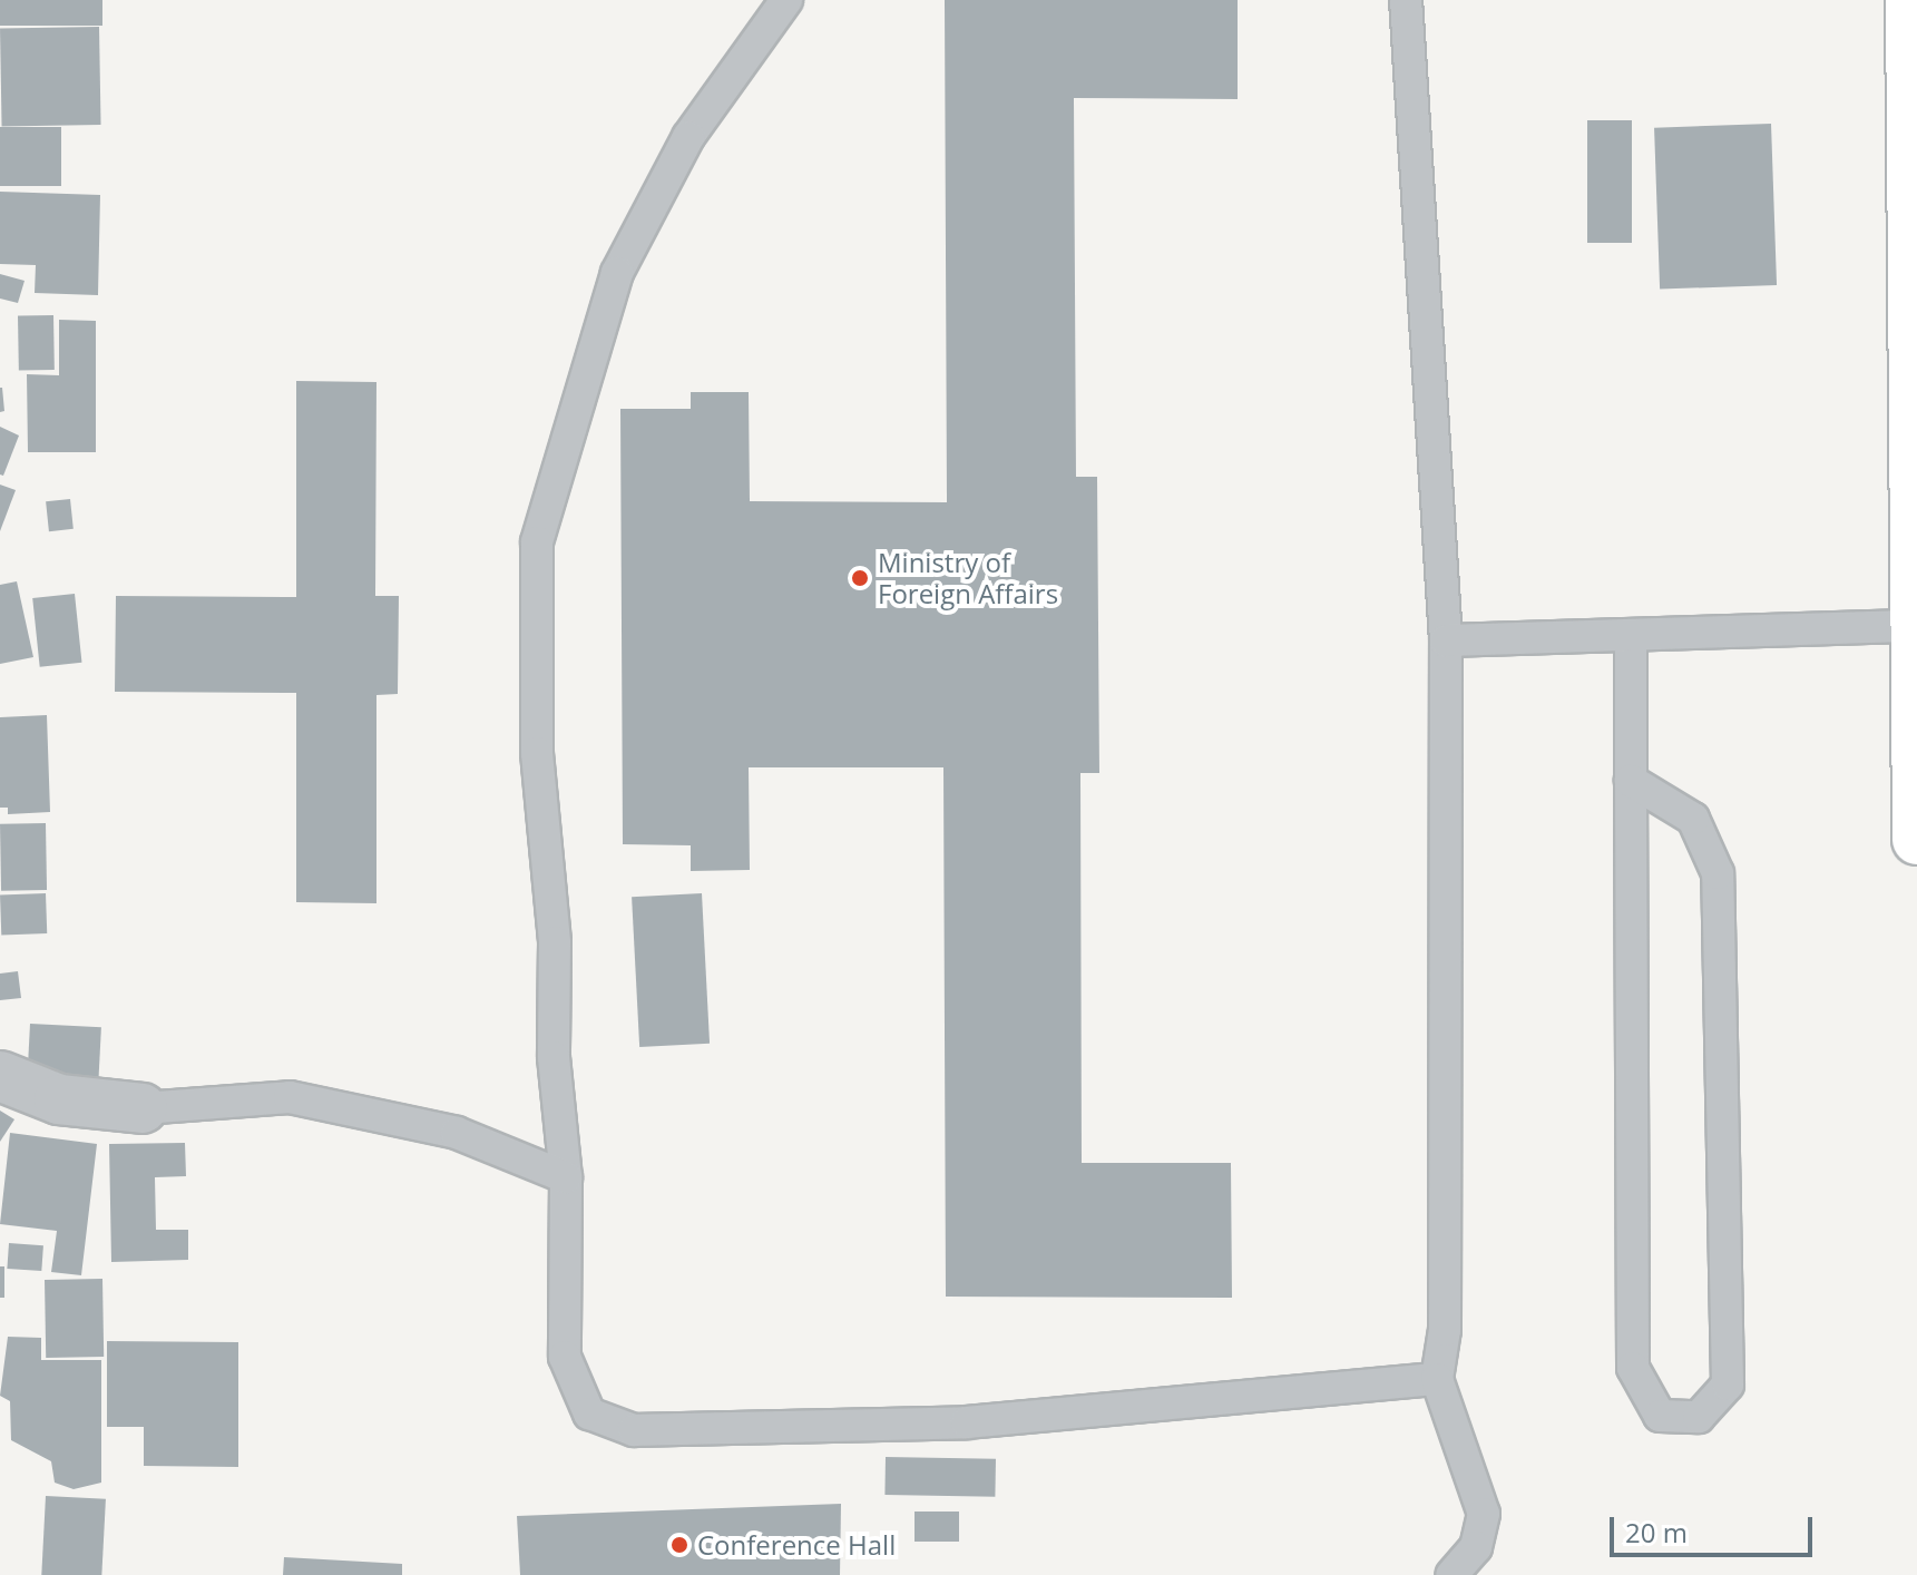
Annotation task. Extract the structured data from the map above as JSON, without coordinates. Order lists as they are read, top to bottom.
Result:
{
  "places": ["Ministry of Foreign Affairs", "Conference Hall"],
  "scale_bar": "20 m"
}
